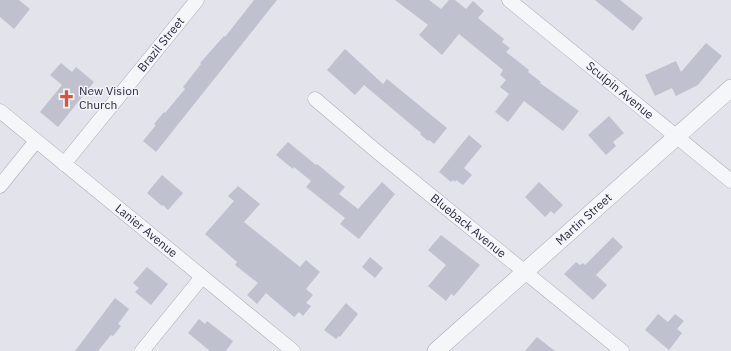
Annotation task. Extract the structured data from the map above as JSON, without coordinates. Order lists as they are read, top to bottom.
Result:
{
  "streets": {
    "street": [
      "Brazil Street",
      "Sculpin Avenue",
      "Martin Street",
      "Blueback Avenue",
      "Lanier Avenue"
    ]
  },
  "crossings": [
    ["Brazil Street", "Lanier Avenue"],
    ["Sculpin Avenue", "Martin Street"],
    ["Martin Street", "Blueback Avenue"]
  ],
  "places": {
    "church": ["New Vision Church"]
  }
}
